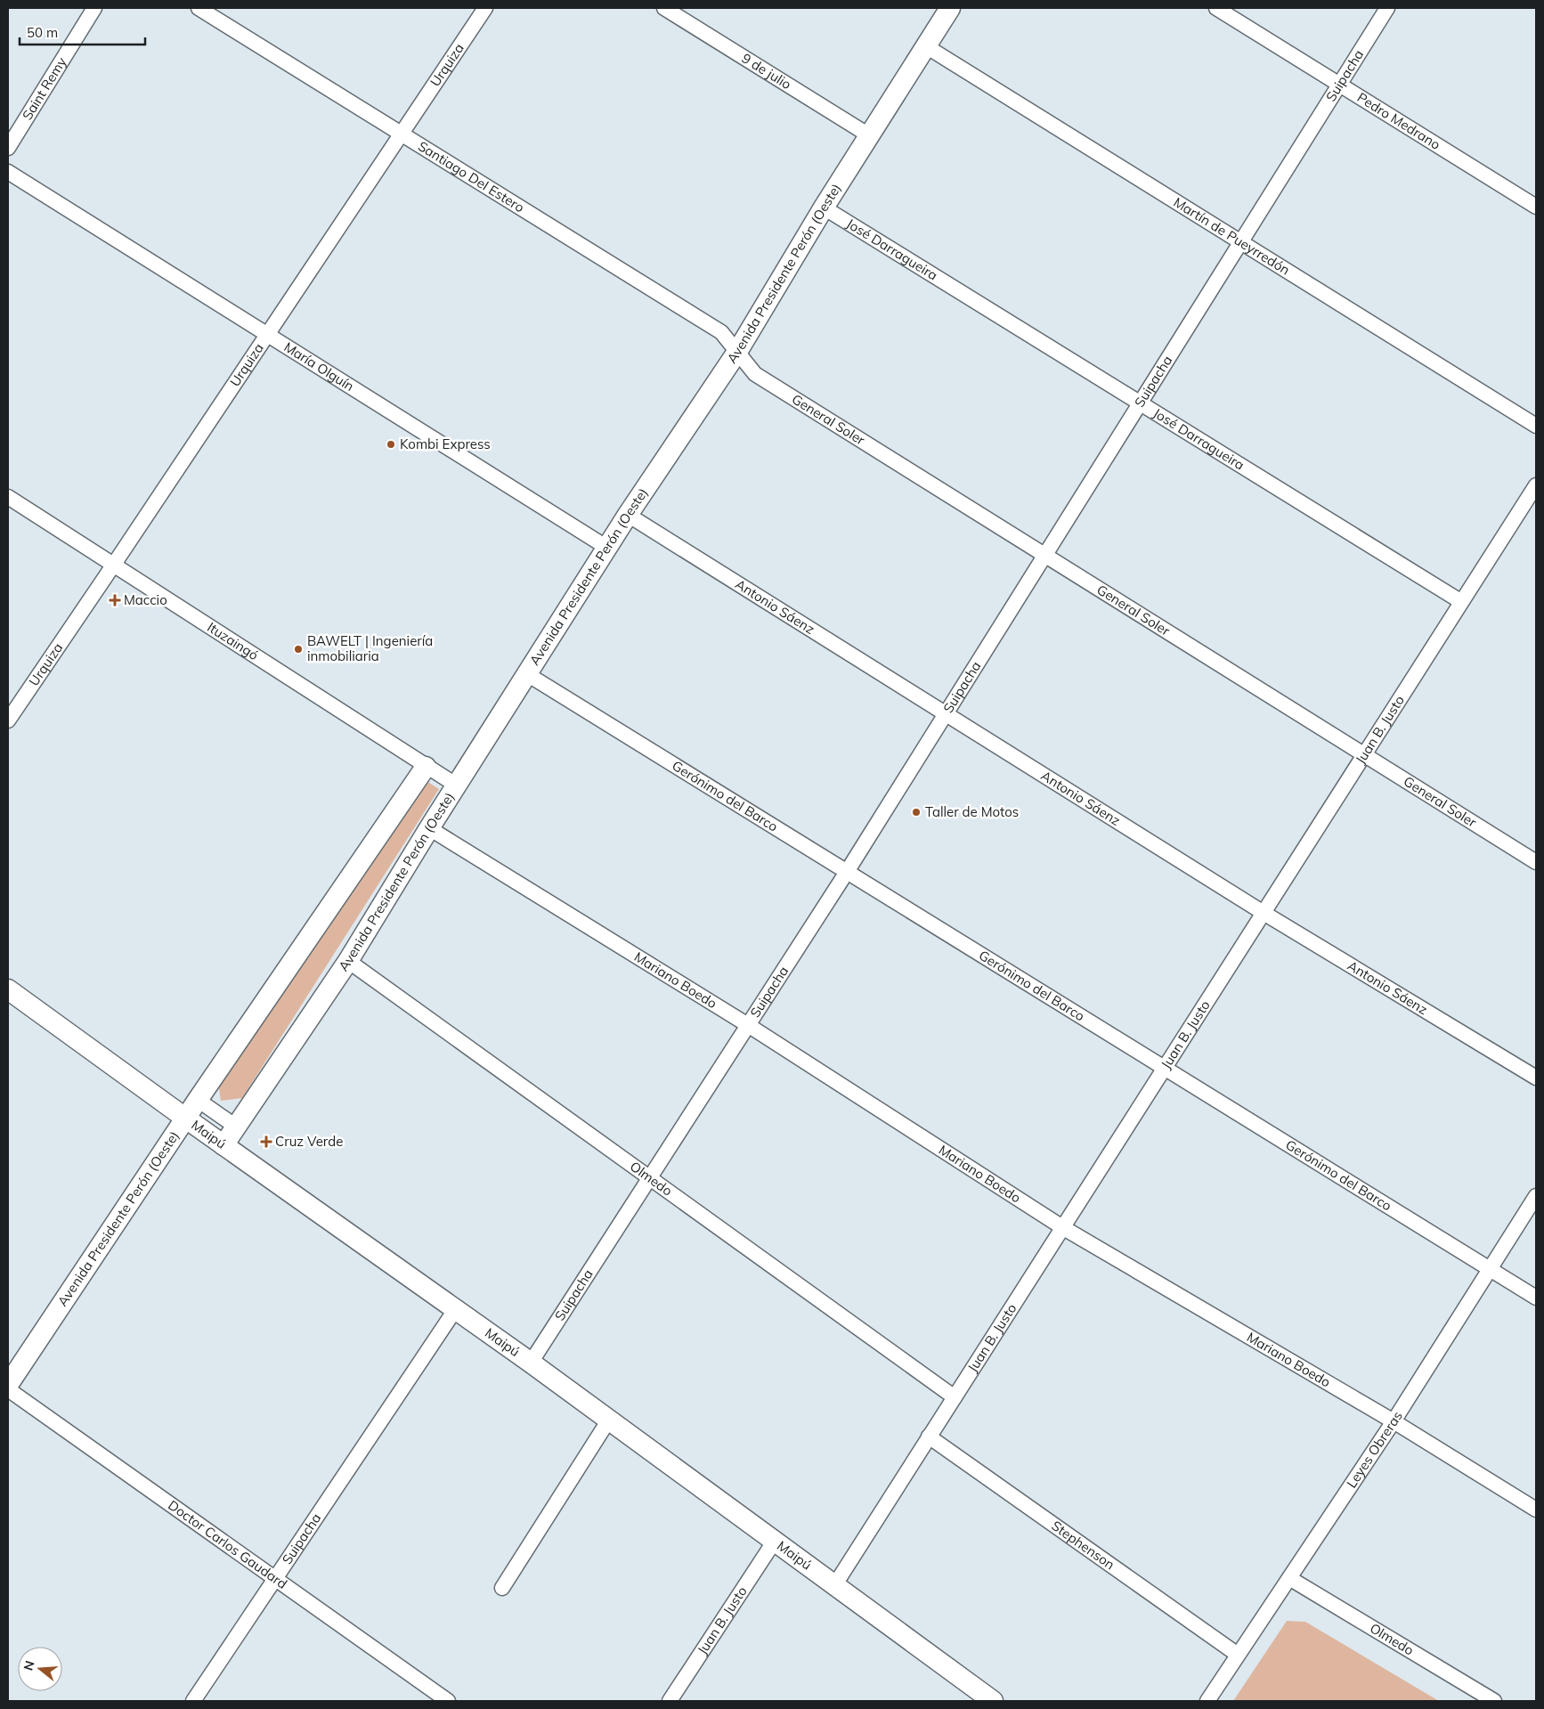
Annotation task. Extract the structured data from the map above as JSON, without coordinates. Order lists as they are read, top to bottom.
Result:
{
  "streets": {
    "main road": ["Avenida Presidente Perón (Oeste)", "Maipú"],
    "street": [
      "Urquiza",
      "9 de julio",
      "Suipacha",
      "Saint Remy",
      "Pedro Medrano",
      "Santiago Del Estero",
      "Martín de Pueyrredón",
      "José Darragueira",
      "María Olguín",
      "General Soler",
      "Antonio Sáenz",
      "Ituzaingó",
      "Juan B. Justo",
      "Gerónimo del Barco",
      "Mariano Boedo",
      "Olmedo",
      "Leyes Obreras",
      "Stephenson",
      "Doctor Carlos Gaudard"
    ]
  },
  "crossings": [
    ["Urquiza", "Santiago Del Estero"],
    ["Urquiza", "María Olguín"],
    ["Urquiza", "Ituzaingó"],
    ["9 de julio", "Avenida Presidente Perón (Oeste)"],
    ["Suipacha", "Pedro Medrano"],
    ["Suipacha", "Martín de Pueyrredón"],
    ["Suipacha", "José Darragueira"],
    ["Suipacha", "General Soler"],
    ["Suipacha", "Antonio Sáenz"],
    ["Suipacha", "Gerónimo del Barco"],
    ["Suipacha", "Mariano Boedo"],
    ["Suipacha", "Maipú"],
    ["Suipacha", "Olmedo"],
    ["Suipacha", "Doctor Carlos Gaudard"],
    ["Santiago Del Estero", "Avenida Presidente Perón (Oeste)"],
    ["Santiago Del Estero", "General Soler"],
    ["Martín de Pueyrredón", "Avenida Presidente Perón (Oeste)"],
    ["José Darragueira", "Avenida Presidente Perón (Oeste)"],
    ["José Darragueira", "Juan B. Justo"],
    ["Avenida Presidente Perón (Oeste)", "María Olguín"],
    ["Avenida Presidente Perón (Oeste)", "General Soler"],
    ["Avenida Presidente Perón (Oeste)", "Antonio Sáenz"],
    ["Avenida Presidente Perón (Oeste)", "Ituzaingó"],
    ["Avenida Presidente Perón (Oeste)", "Gerónimo del Barco"],
    ["Avenida Presidente Perón (Oeste)", "Mariano Boedo"],
    ["Avenida Presidente Perón (Oeste)", "Maipú"],
    ["Avenida Presidente Perón (Oeste)", "Olmedo"],
    ["General Soler", "Juan B. Justo"],
    ["Antonio Sáenz", "Juan B. Justo"],
    ["Juan B. Justo", "Gerónimo del Barco"],
    ["Juan B. Justo", "Mariano Boedo"],
    ["Juan B. Justo", "Maipú"],
    ["Juan B. Justo", "Olmedo"],
    ["Juan B. Justo", "Stephenson"],
    ["Gerónimo del Barco", "Leyes Obreras"],
    ["Mariano Boedo", "Leyes Obreras"],
    ["Olmedo", "Leyes Obreras"],
    ["Leyes Obreras", "Stephenson"]
  ],
  "places": {
    "other": ["Kombi Express", "BAWELT | Ingeniería inmobiliaria", "Taller de Motos"],
    "health": ["Maccio", "Cruz Verde"]
  },
  "scale_bar": "50 m",
  "north": "left"
}
